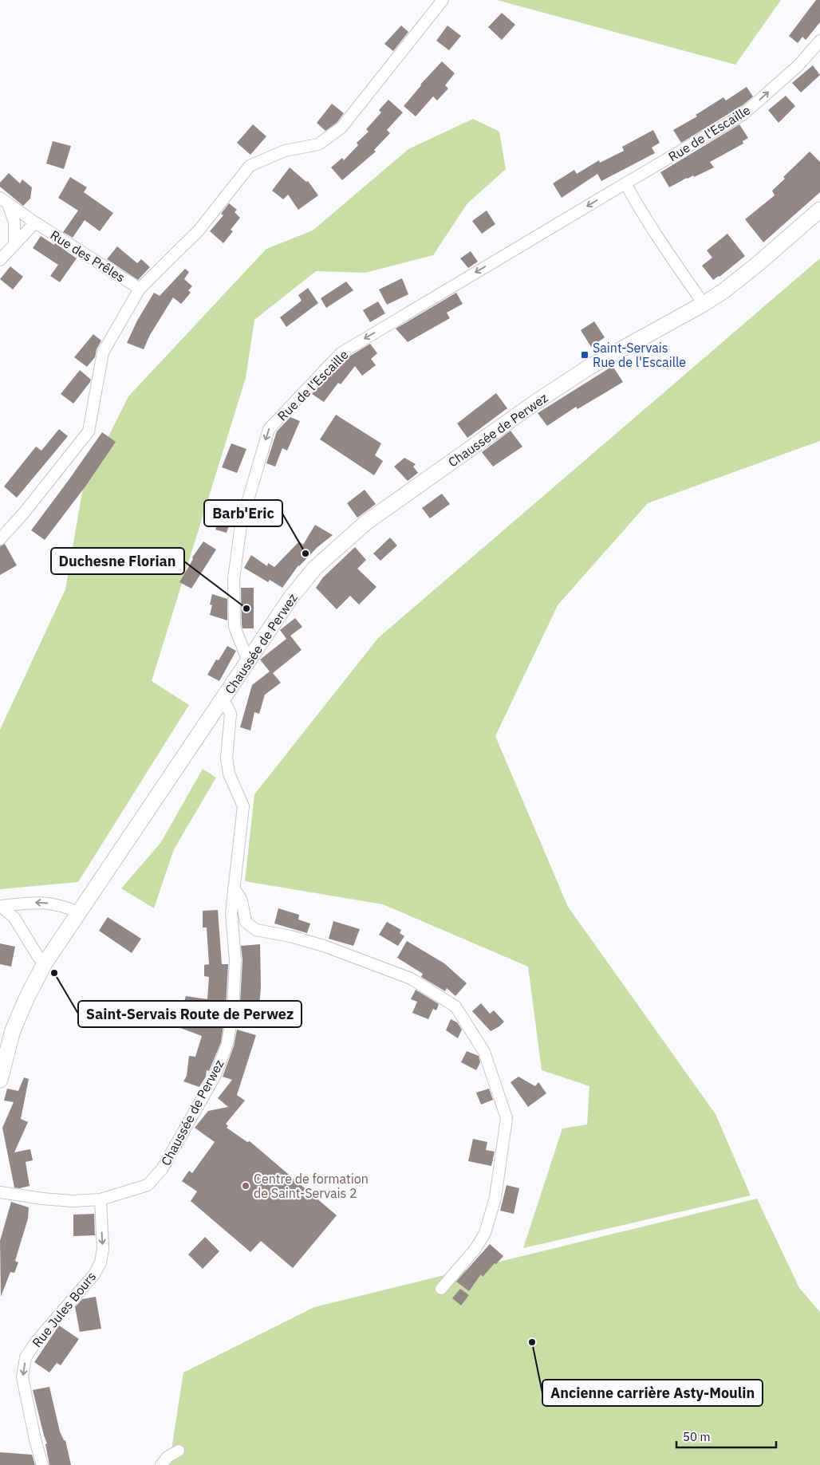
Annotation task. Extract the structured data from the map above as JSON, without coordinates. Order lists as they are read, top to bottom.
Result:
{
  "streets": {
    "main road": ["Chaussée de Perwez"],
    "street": ["Rue de l'Escaille", "Rue des Prêles", "Rue Jules Bours"]
  },
  "crossings": [
    ["Rue de l'Escaille", "Chaussée de Perwez"],
    ["Chaussée de Perwez", "Rue Jules Bours"]
  ],
  "one_way": ["Rue Jules Bours"],
  "places": {
    "transit": ["Saint-Servais Rue de l'Escaille"],
    "other": [
      "Barb'Eric",
      "Duchesne Florian",
      "Saint-Servais Route de Perwez",
      "Centre de formation de Saint-Servais 2",
      "Ancienne carrière Asty-Moulin"
    ]
  },
  "scale_bar": "50 m"
}
